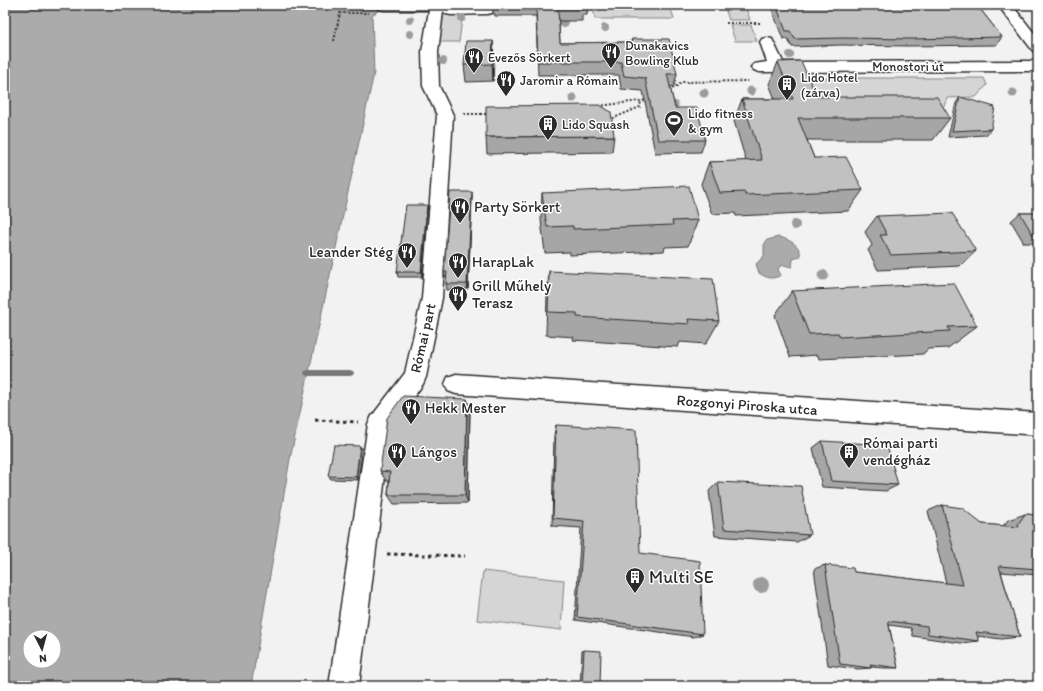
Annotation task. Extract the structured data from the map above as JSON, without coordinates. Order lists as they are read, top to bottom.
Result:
{
  "streets": {
    "street": ["Monostori út", "Római part", "Rozgonyi Piroska utca"]
  },
  "places": {
    "restaurant": [
      "Dunakavics Bowling Klub",
      "Evezős Sörkert",
      "Jaromir a Rómain",
      "Party Sörkert",
      "Leander Stég",
      "HarapLak",
      "Grill Műhely Terasz",
      "Hekk Mester",
      "Lángos"
    ],
    "building": [
      "Lido Hotel (zárva)",
      "Lido Squash",
      "Római parti vendégház",
      "Multi SE"
    ],
    "sports": ["Lido fitness & gym"]
  },
  "north": "bottom"
}
